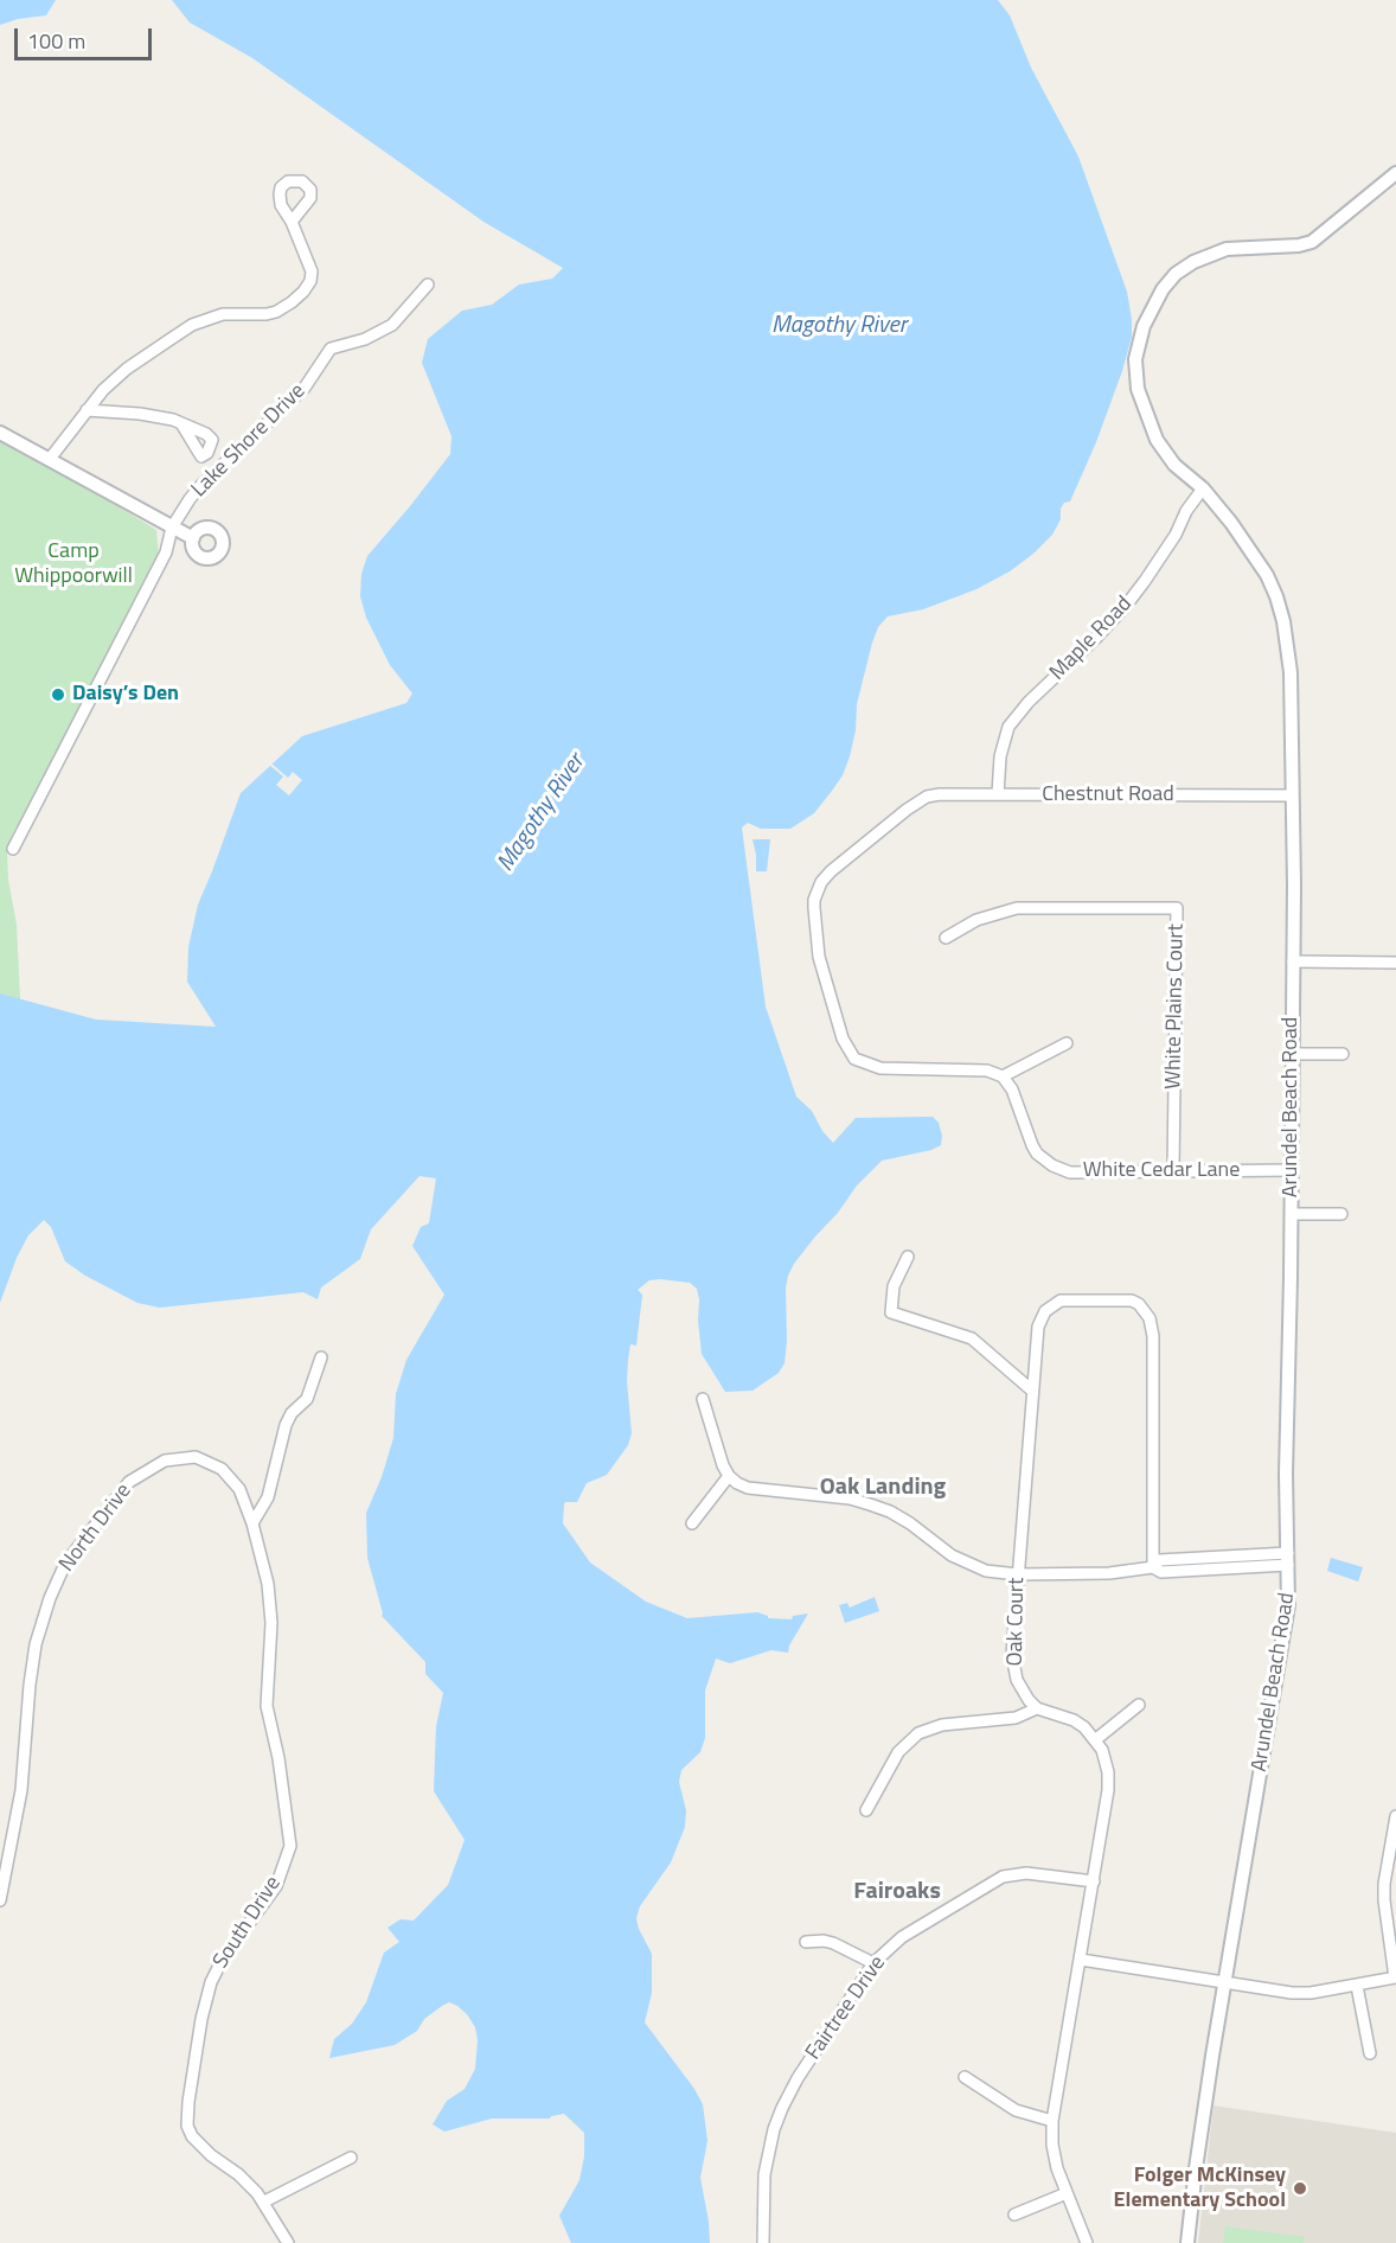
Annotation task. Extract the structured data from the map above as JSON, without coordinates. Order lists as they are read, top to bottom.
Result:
{
  "streets": {
    "street": [
      "Lake Shore Drive",
      "Maple Road",
      "Chestnut Road",
      "White Plains Court",
      "Arundel Beach Road",
      "White Cedar Lane",
      "North Drive",
      "Oak Court",
      "South Drive",
      "Fairtree Drive"
    ]
  },
  "crossings": [
    ["Maple Road", "Chestnut Road"],
    ["Maple Road", "Arundel Beach Road"],
    ["Chestnut Road", "Arundel Beach Road"],
    ["Chestnut Road", "White Cedar Lane"],
    ["White Plains Court", "White Cedar Lane"],
    ["Arundel Beach Road", "White Cedar Lane"],
    ["North Drive", "South Drive"]
  ],
  "districts": ["Oak Landing", "Fairoaks"],
  "water": ["Magothy River"],
  "parks": ["Camp Whippoorwill"],
  "places": ["Daisy’s Den", "Folger McKinsey Elementary School"],
  "scale_bar": "100 m"
}
